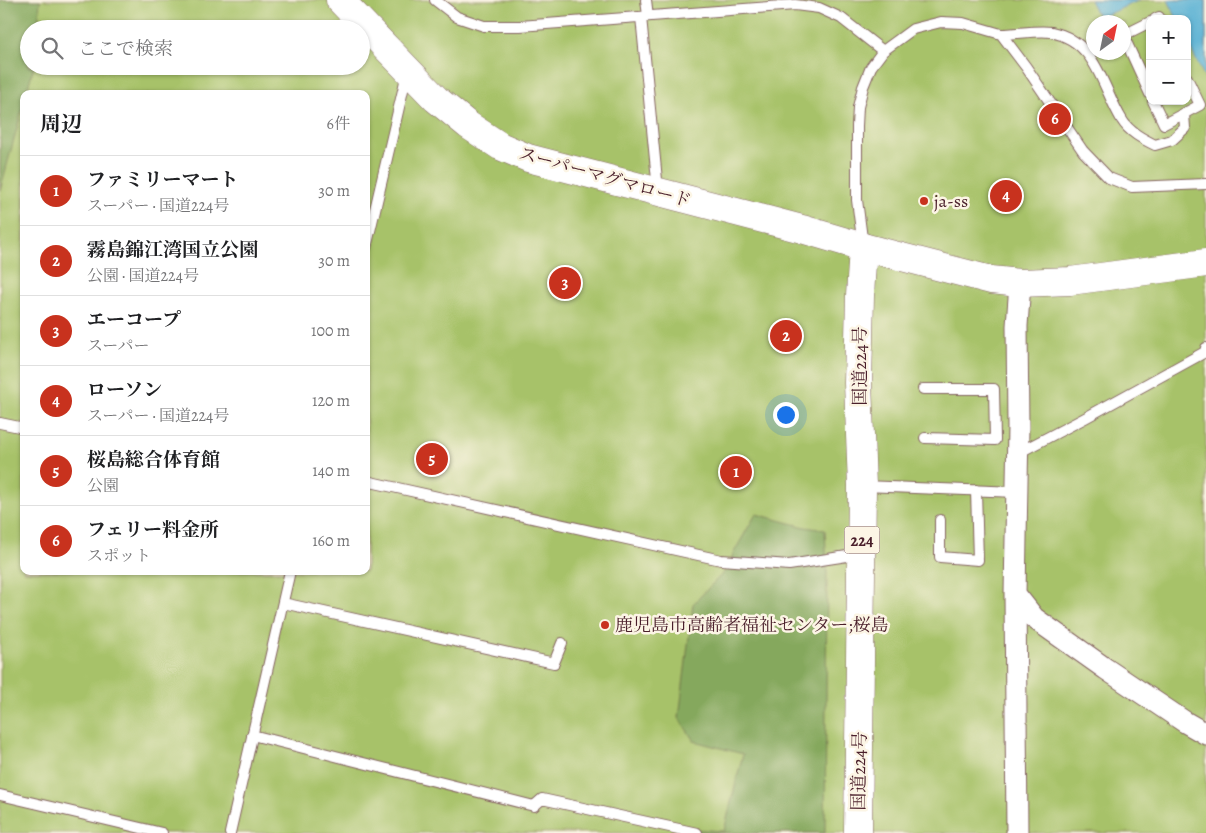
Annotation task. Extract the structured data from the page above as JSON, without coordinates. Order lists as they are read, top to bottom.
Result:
{
  "streets": {
    "main road": ["スーパーマグマロード", "国道224号", "224"]
  },
  "crossings": [
    ["スーパーマグマロード", "国道224号"]
  ],
  "places": ["ja-ss", "鹿児島市高齢者福祉センター;桜島"],
  "north": "top right",
  "page": {
    "map_buttons": ["+", "−"],
    "search": "ここで検索",
    "heading": ["周辺", "6件"],
    "pins": [
      "6",
      "4",
      "3",
      "2",
      "5",
      "1"
    ],
    "list": [
      {
        "mark": "1",
        "name": "ファミリーマート",
        "note": "スーパー · 国道224号",
        "value": "30 m"
      },
      {
        "mark": "2",
        "name": "霧島錦江湾国立公園",
        "note": "公園 · 国道224号",
        "value": "30 m"
      },
      {
        "mark": "3",
        "name": "エーコープ",
        "note": "スーパー",
        "value": "100 m"
      },
      {
        "mark": "4",
        "name": "ローソン",
        "note": "スーパー · 国道224号",
        "value": "120 m"
      },
      {
        "mark": "5",
        "name": "桜島総合体育館",
        "note": "公園",
        "value": "140 m"
      },
      {
        "mark": "6",
        "name": "フェリー料金所",
        "note": "スポット",
        "value": "160 m"
      }
    ]
  }
}
